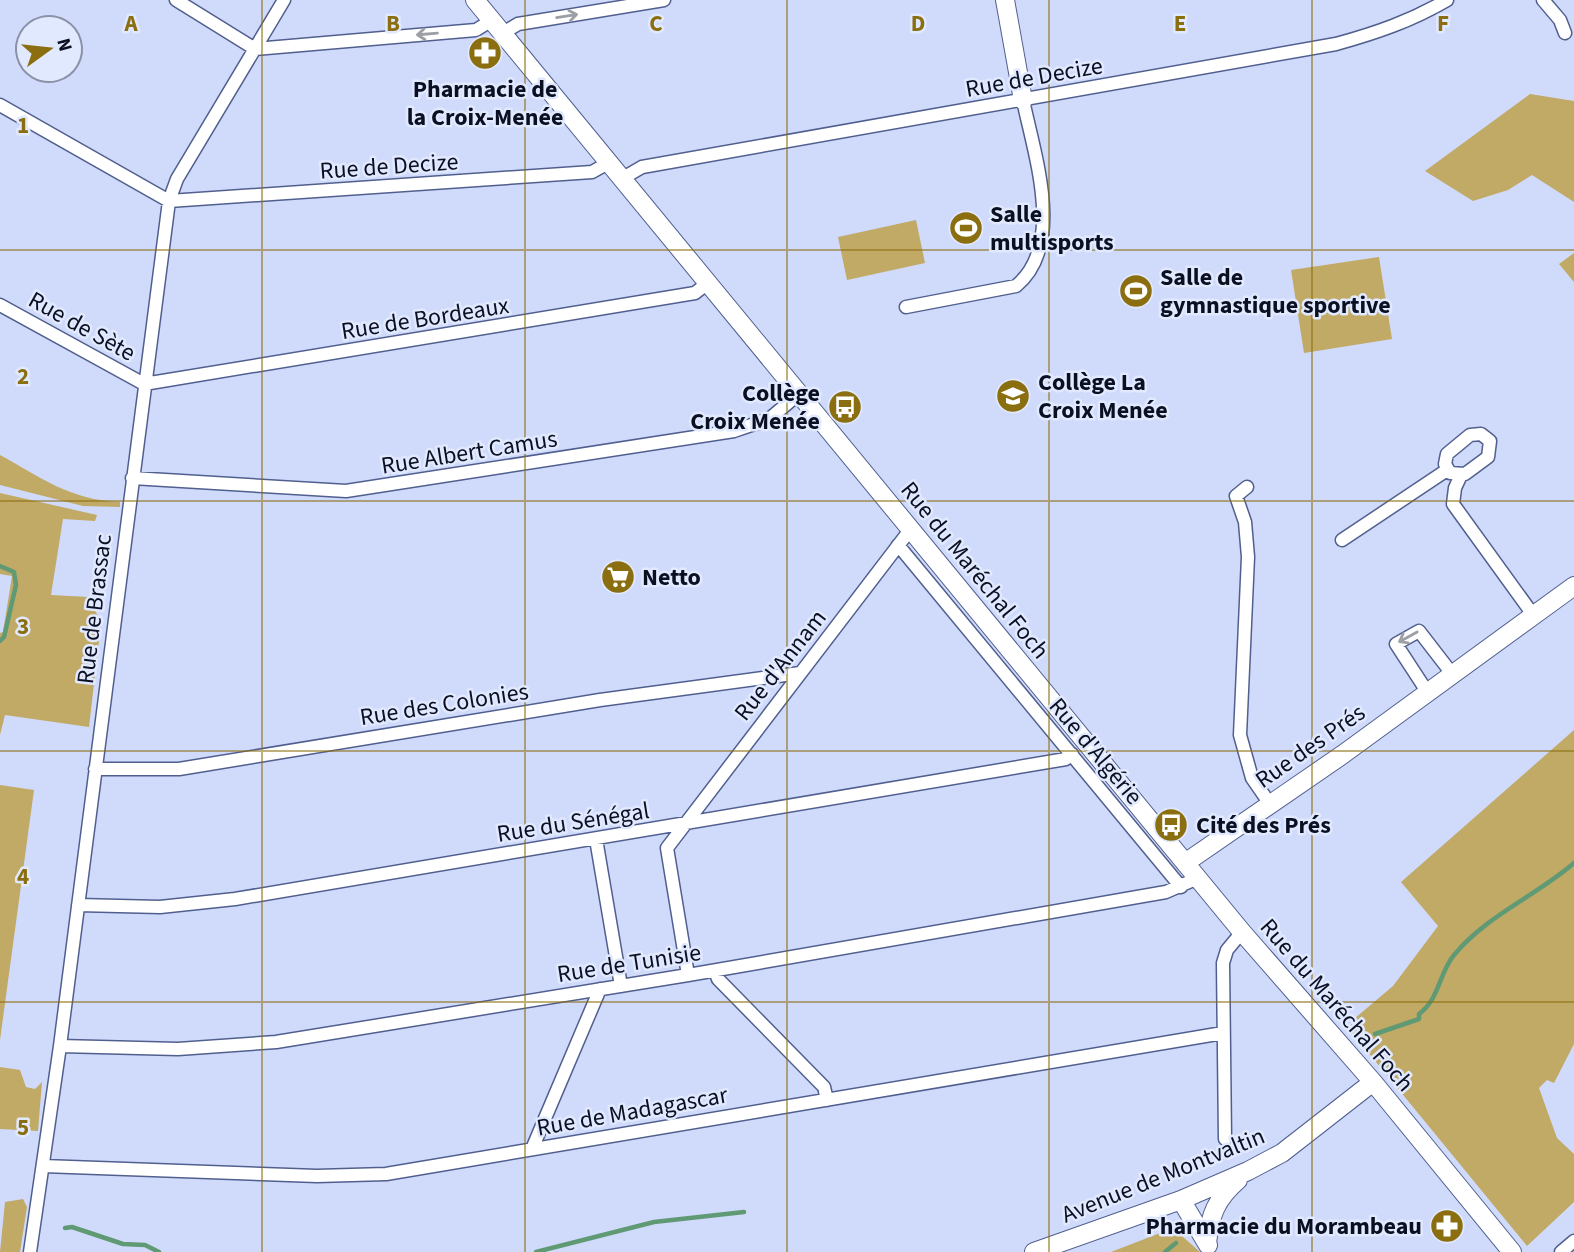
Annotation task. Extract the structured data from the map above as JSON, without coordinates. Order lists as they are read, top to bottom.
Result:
{
  "streets": {
    "main road": ["Rue du Maréchal Foch", "Rue des Prés", "Avenue de Montvaltin"],
    "street": [
      "Rue de Decize",
      "Rue de Bordeaux",
      "Rue de Sète",
      "Rue Albert Camus",
      "Rue de Brassac",
      "Rue d'Annam",
      "Rue des Colonies",
      "Rue d'Algérie",
      "Rue du Sénégal",
      "Rue de Tunisie",
      "Rue de Madagascar"
    ]
  },
  "crossings": [
    ["Rue de Decize", "Rue du Maréchal Foch"],
    ["Rue de Decize", "Rue de Brassac"],
    ["Rue de Bordeaux", "Rue de Sète"],
    ["Rue de Bordeaux", "Rue du Maréchal Foch"],
    ["Rue de Bordeaux", "Rue de Brassac"],
    ["Rue de Sète", "Rue de Brassac"],
    ["Rue Albert Camus", "Rue du Maréchal Foch"],
    ["Rue Albert Camus", "Rue de Brassac"],
    ["Rue du Maréchal Foch", "Rue d'Annam"],
    ["Rue du Maréchal Foch", "Rue des Prés"],
    ["Rue du Maréchal Foch", "Rue de Tunisie"],
    ["Rue du Maréchal Foch", "Avenue de Montvaltin"],
    ["Rue de Brassac", "Rue des Colonies"],
    ["Rue de Brassac", "Rue du Sénégal"],
    ["Rue de Brassac", "Rue de Tunisie"],
    ["Rue de Brassac", "Rue de Madagascar"],
    ["Rue d'Annam", "Rue des Colonies"],
    ["Rue d'Annam", "Rue d'Algérie"],
    ["Rue d'Annam", "Rue du Sénégal"],
    ["Rue d'Annam", "Rue de Tunisie"],
    ["Rue d'Algérie", "Rue du Sénégal"],
    ["Rue d'Algérie", "Rue de Tunisie"]
  ],
  "places": {
    "pharmacy": ["Pharmacie de la Croix-Menée", "Pharmacie du Morambeau"],
    "sports": ["Salle multisports", "Salle de gymnastique sportive"],
    "school or university": ["Collège La Croix Menée"],
    "bus stop": ["Collège Croix Menée", "Cité des Prés"],
    "supermarket": ["Netto"]
  },
  "north": "right",
  "grid": {
    "columns": [
      "A",
      "B",
      "C",
      "D",
      "E",
      "F"
    ],
    "rows": [
      "1",
      "2",
      "3",
      "4",
      "5"
    ]
  }
}
